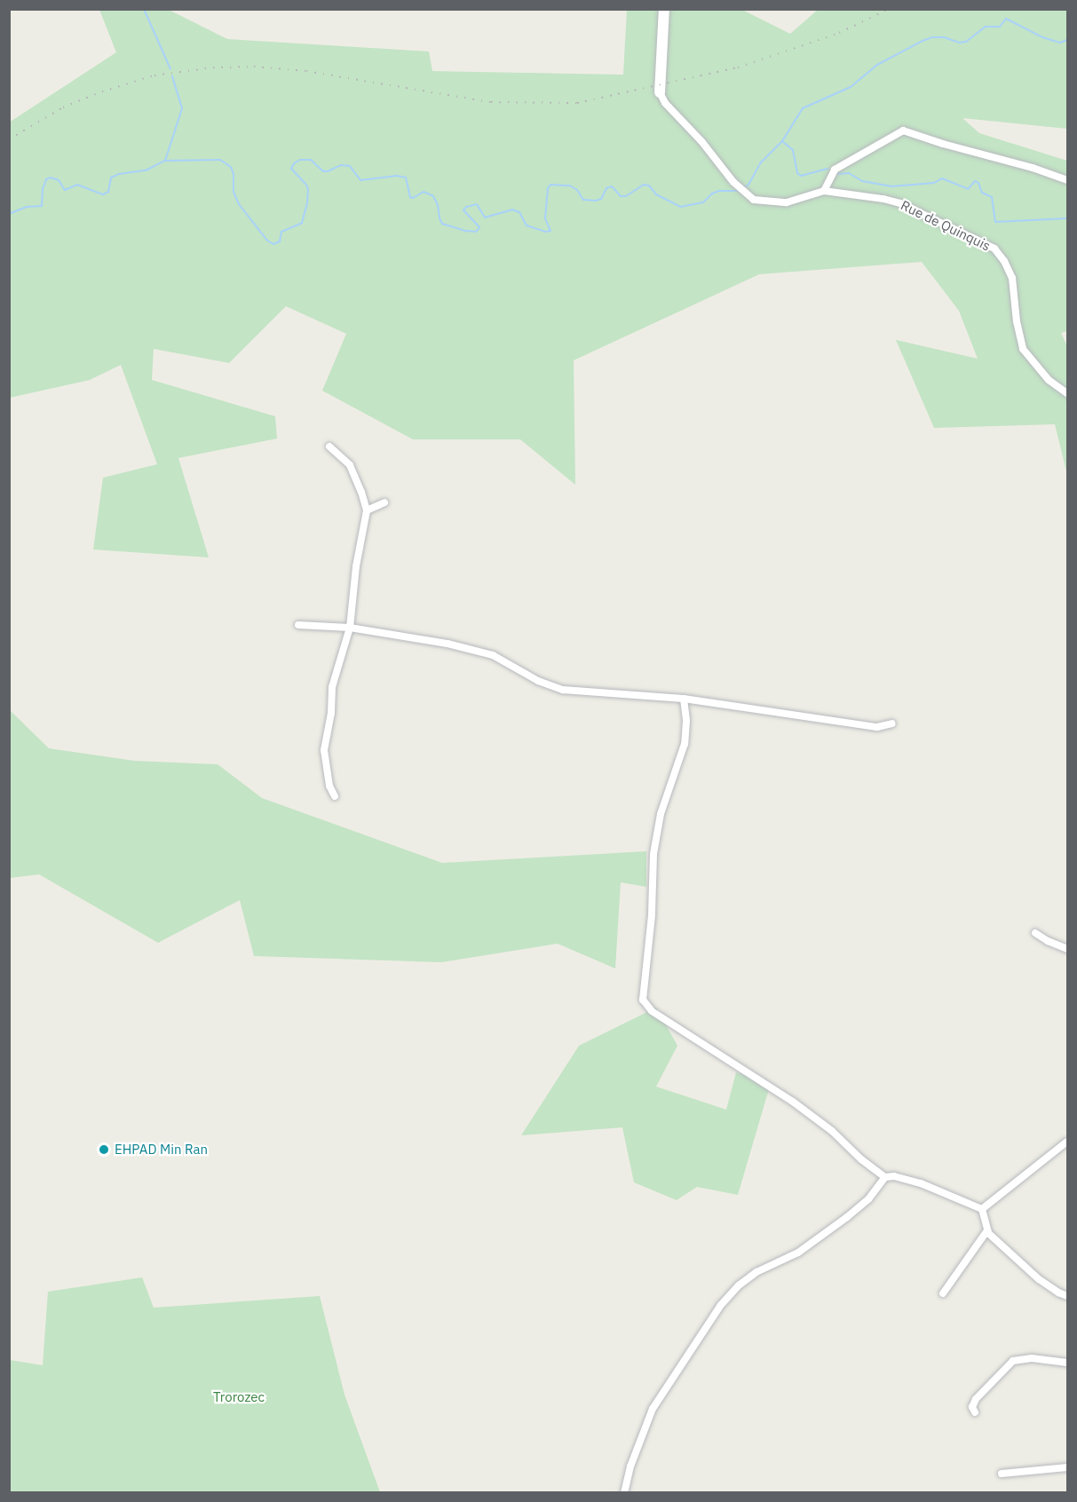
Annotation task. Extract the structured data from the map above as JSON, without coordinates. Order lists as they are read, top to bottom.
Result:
{
  "streets": {
    "street": ["Rue de Quinquis"]
  },
  "parks": ["Trorozec"],
  "places": ["EHPAD Min Ran"]
}
